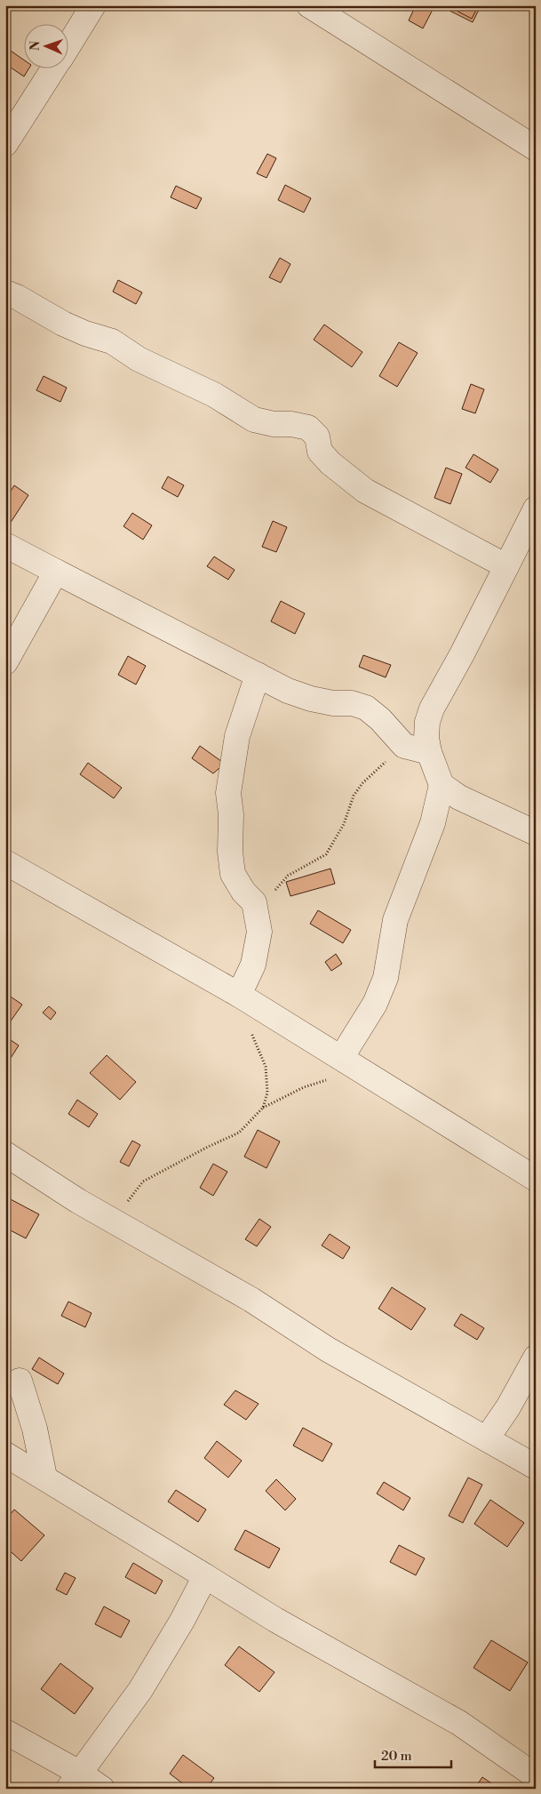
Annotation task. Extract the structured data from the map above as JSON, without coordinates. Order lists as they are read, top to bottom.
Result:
{
  "scale_bar": "20 m",
  "north": "left"
}
